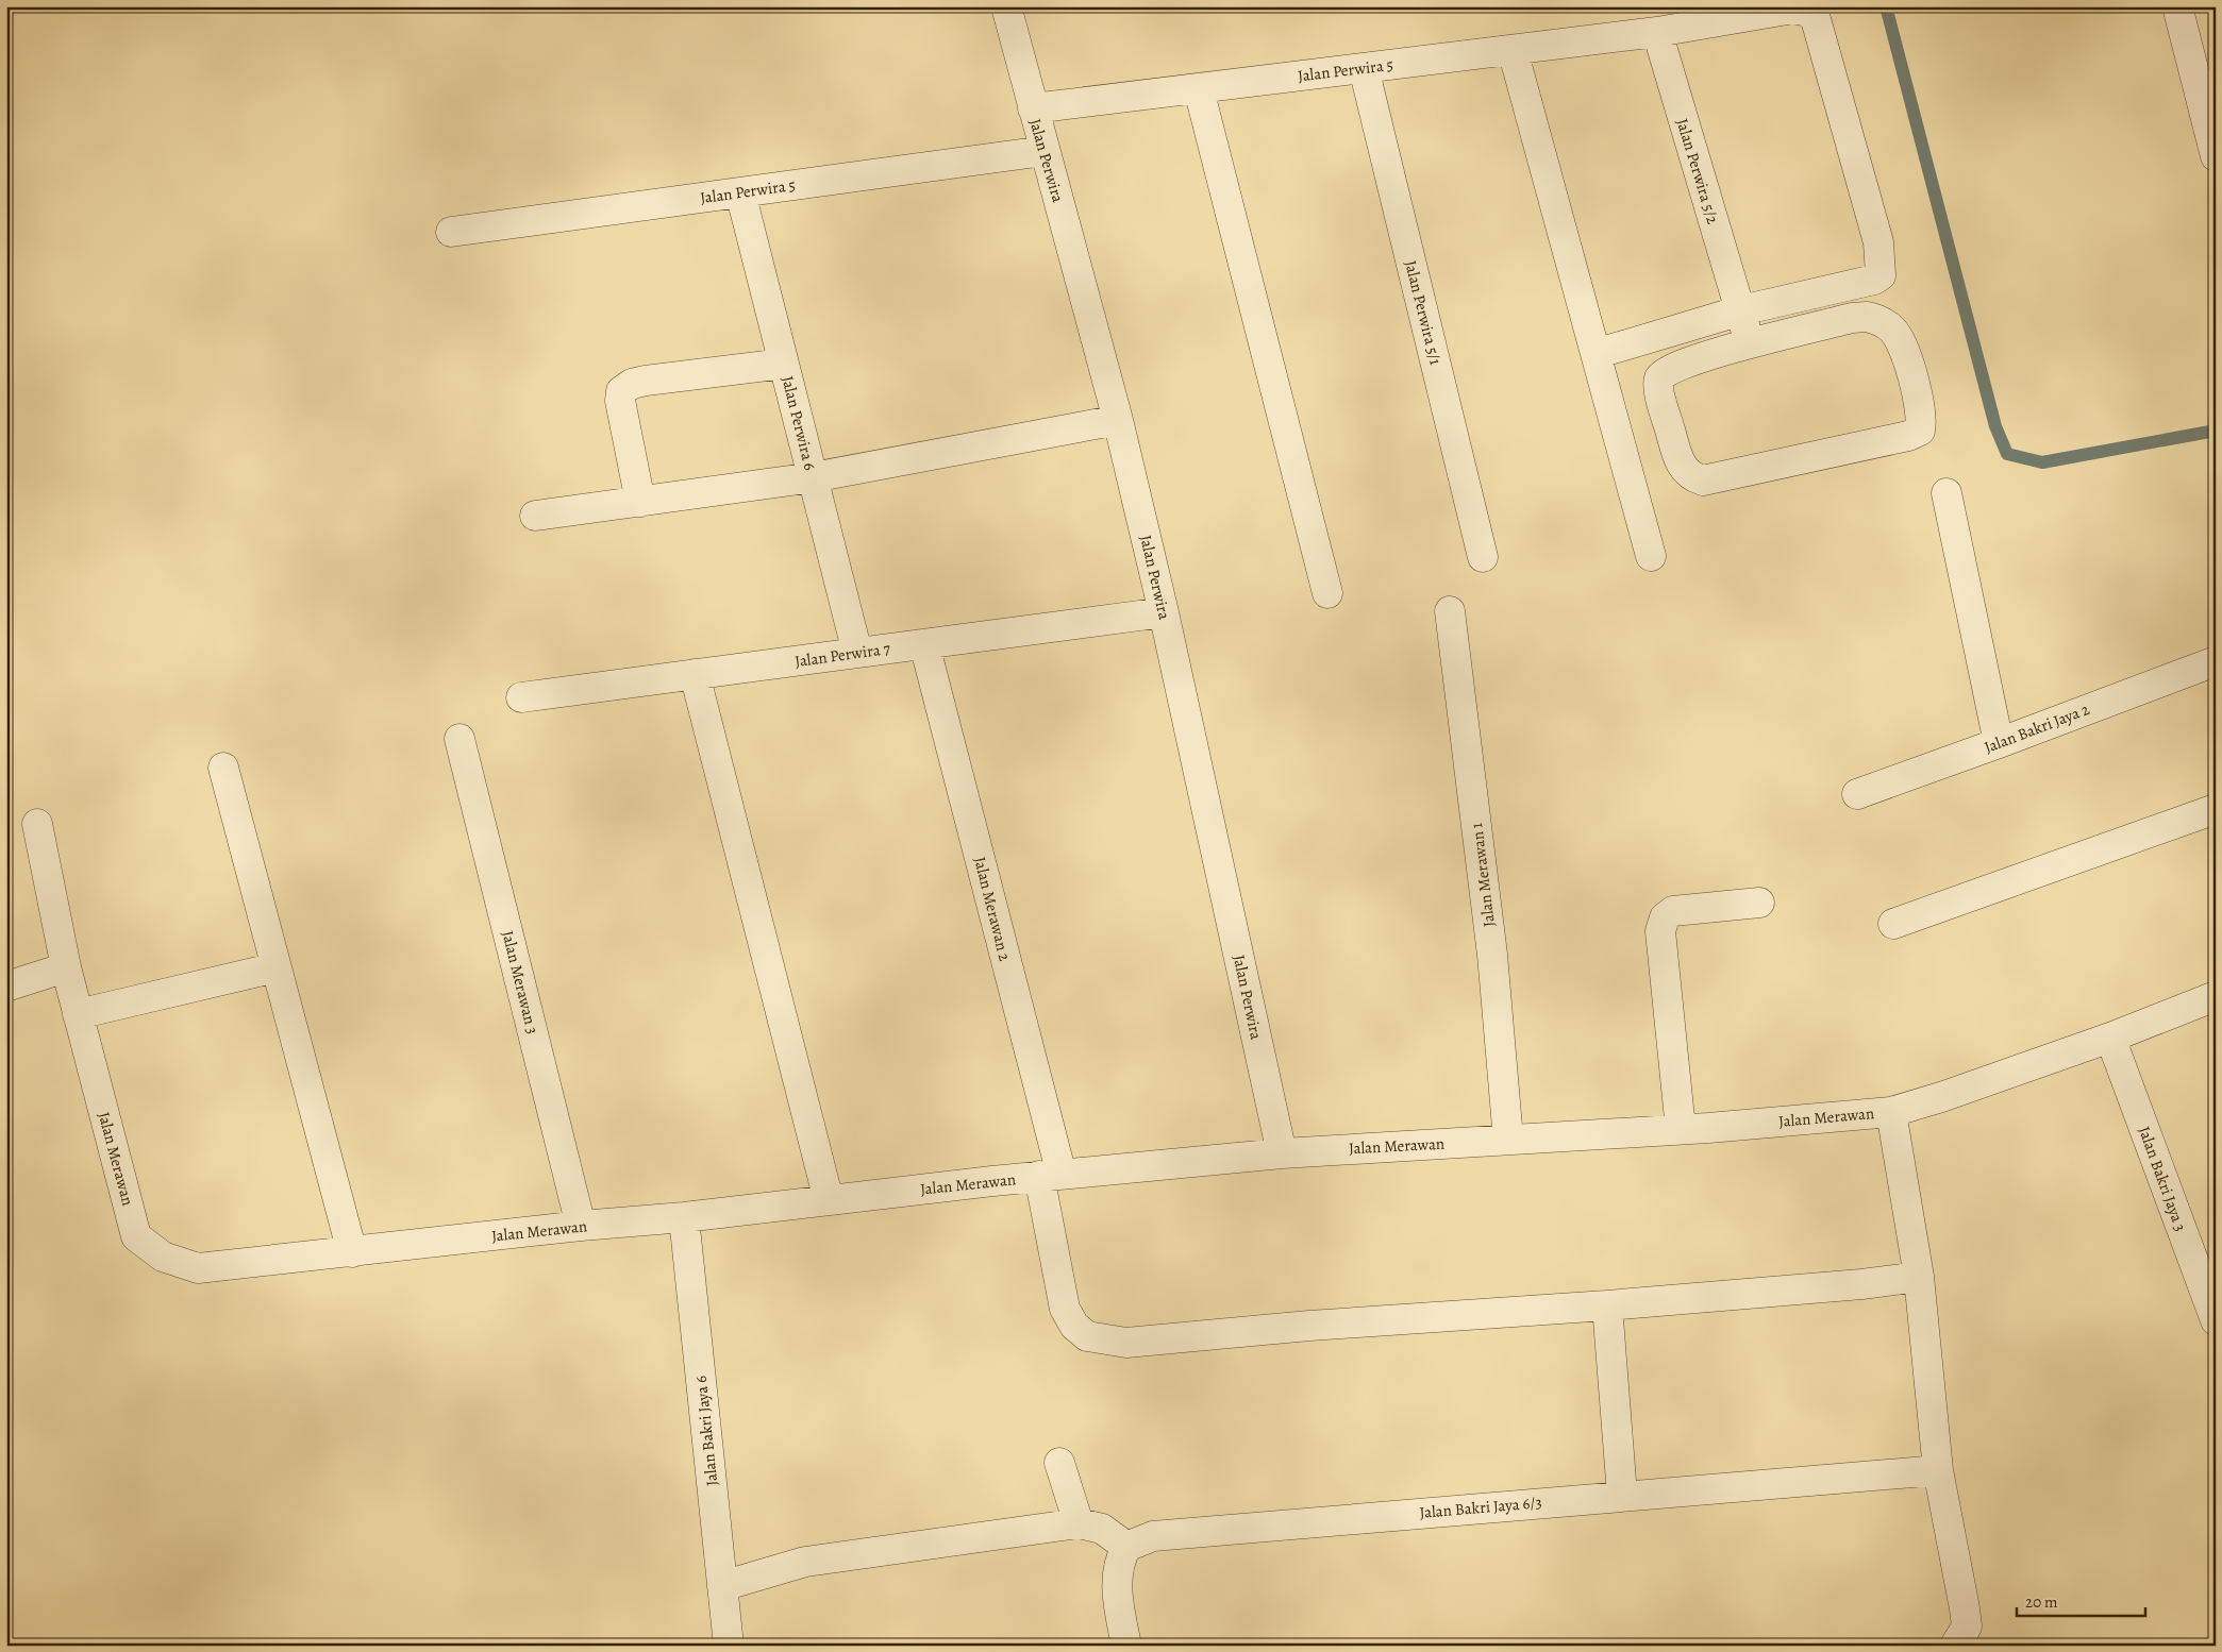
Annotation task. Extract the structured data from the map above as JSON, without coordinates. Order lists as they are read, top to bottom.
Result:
{
  "streets": {
    "street": [
      "Jalan Perwira 5",
      "Jalan Perwira",
      "Jalan Perwira 5/2",
      "Jalan Perwira 5/1",
      "Jalan Perwira 6",
      "Jalan Perwira 7",
      "Jalan Bakri Jaya 2",
      "Jalan Merawan 1",
      "Jalan Merawan 2",
      "Jalan Merawan 3",
      "Jalan Merawan",
      "Jalan Bakri Jaya 3",
      "Jalan Bakri Jaya 6",
      "Jalan Bakri Jaya 6/3"
    ]
  },
  "crossings": [
    ["Jalan Perwira 5", "Jalan Perwira"],
    ["Jalan Perwira 5", "Jalan Perwira 5/2"],
    ["Jalan Perwira 5", "Jalan Perwira 5/1"],
    ["Jalan Perwira 5", "Jalan Perwira 6"],
    ["Jalan Perwira", "Jalan Perwira 7"],
    ["Jalan Perwira", "Jalan Merawan"],
    ["Jalan Perwira 6", "Jalan Perwira 7"],
    ["Jalan Perwira 7", "Jalan Merawan 2"],
    ["Jalan Merawan 1", "Jalan Merawan"],
    ["Jalan Merawan 2", "Jalan Merawan"],
    ["Jalan Merawan 3", "Jalan Merawan"],
    ["Jalan Merawan", "Jalan Bakri Jaya 3"],
    ["Jalan Merawan", "Jalan Bakri Jaya 6"]
  ],
  "scale_bar": "20 m"
}
